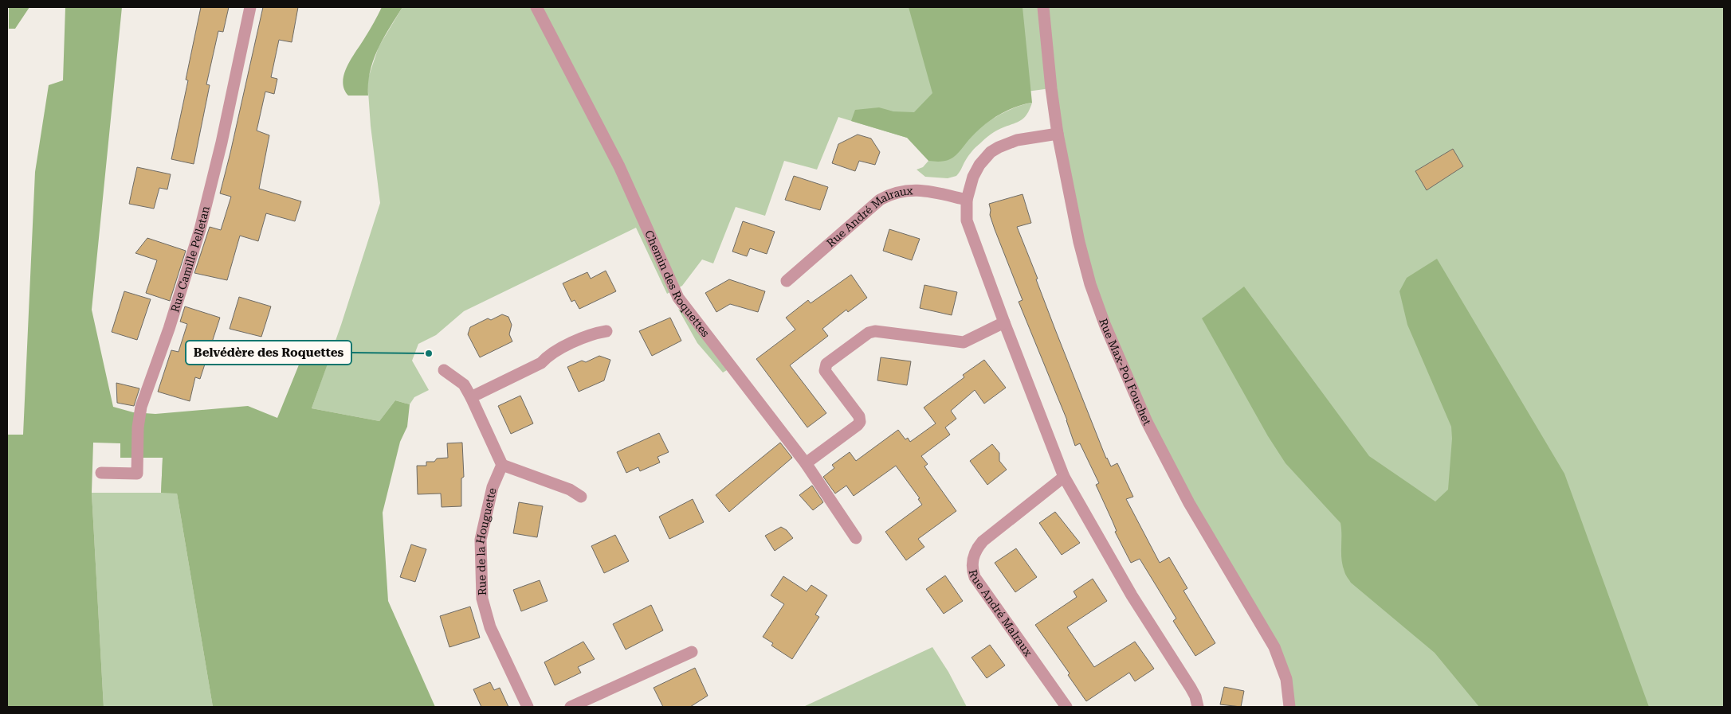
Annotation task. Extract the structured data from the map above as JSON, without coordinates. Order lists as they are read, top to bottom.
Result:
{
  "streets": {
    "street": [
      "Rue André Malraux",
      "Rue Camille Pelletan",
      "Chemin des Roquettes",
      "Rue Max-Pol Fouchet",
      "Rue de la Houguette"
    ]
  },
  "places": ["Belvédère des Roquettes"]
}
